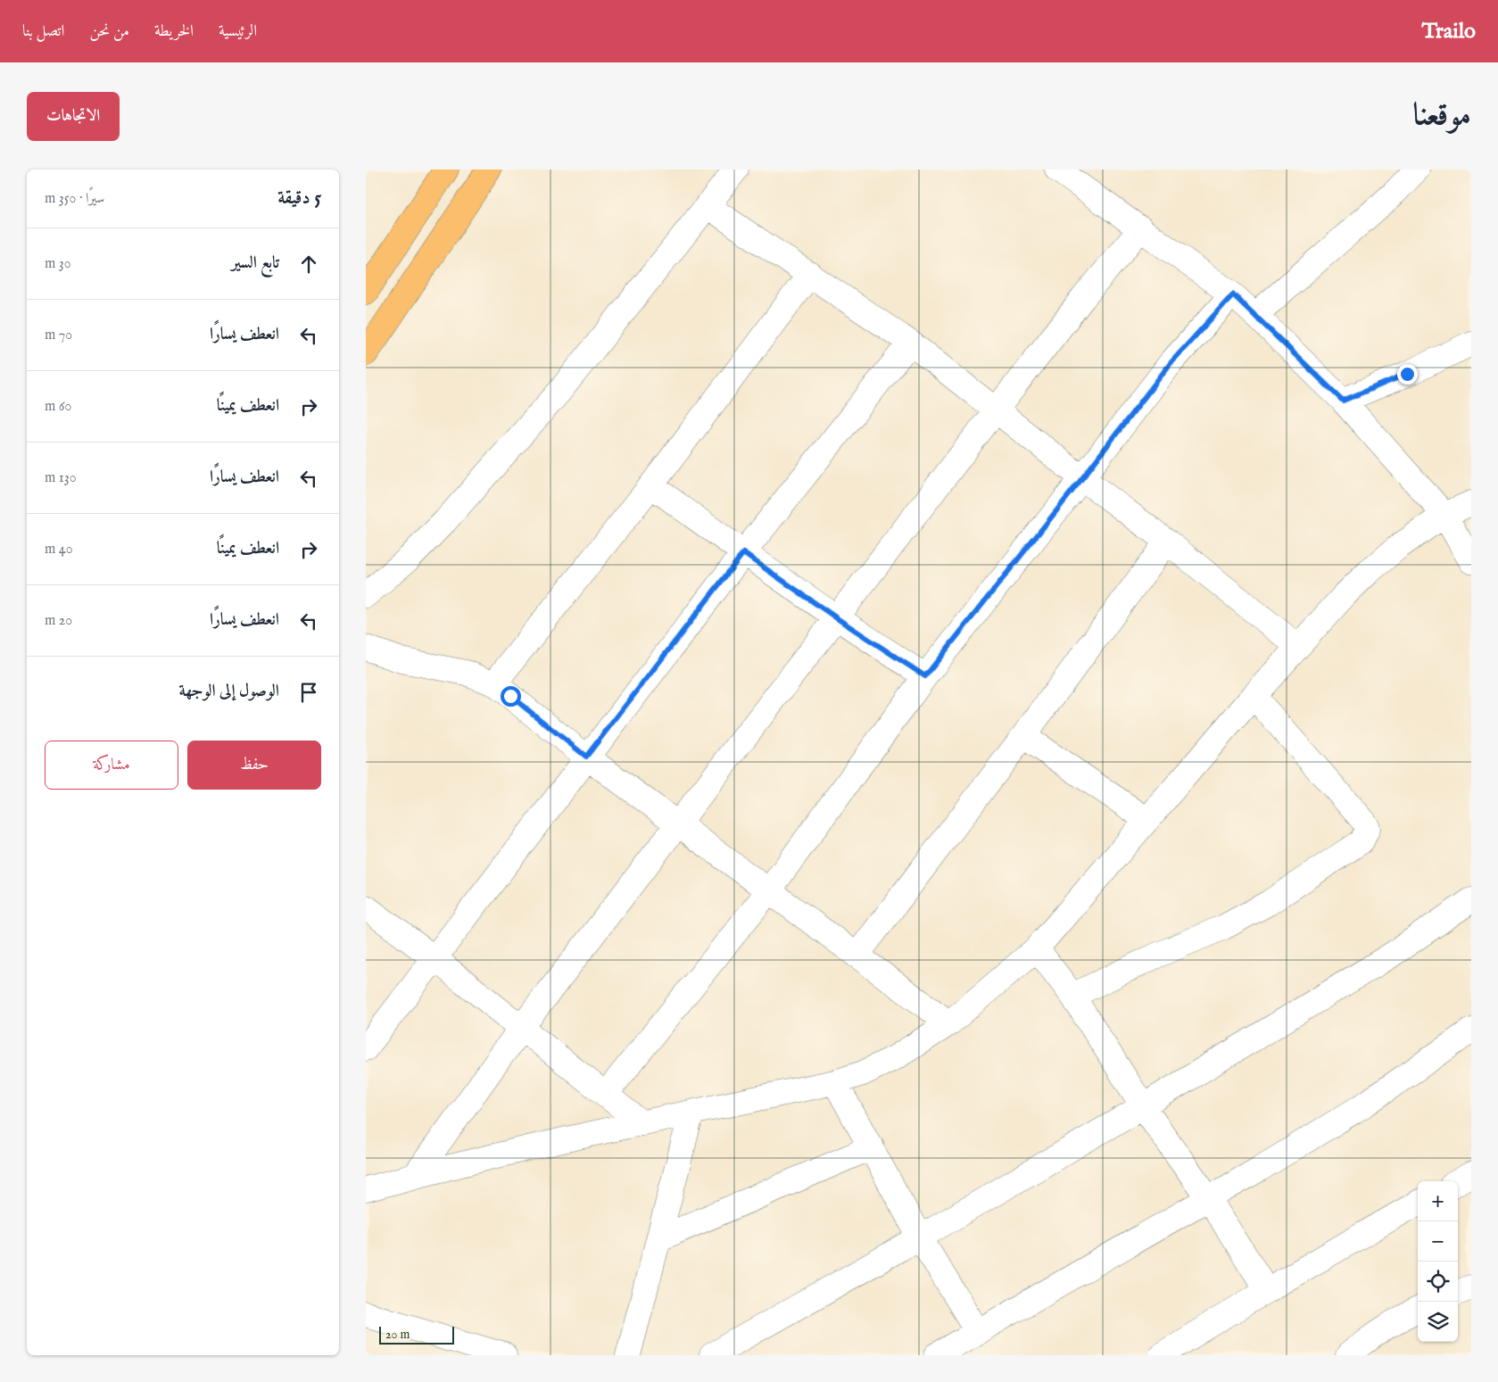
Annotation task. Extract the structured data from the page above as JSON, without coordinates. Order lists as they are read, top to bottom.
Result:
{
  "scale_bar": "20 m",
  "page": {
    "header": "Trailo",
    "nav": [
      "الرئيسية",
      "الخريطة",
      "من نحن",
      "اتصل بنا"
    ],
    "title": "موقعنا",
    "buttons": [
      "الاتجاهات",
      ["حفظ", "مشاركة"]
    ],
    "heading": ["5 دقيقة", "سيرًا · 350 m"],
    "list": [
      ["تابع السير", "30 m"],
      ["انعطف يسارًا", "70 m"],
      ["انعطف يمينًا", "60 m"],
      ["انعطف يسارًا", "130 m"],
      ["انعطف يمينًا", "40 m"],
      ["انعطف يسارًا", "20 m"],
      "الوصول إلى الوجهة"
    ],
    "map_buttons": ["+", "−"],
    "scale": "20 m"
  }
}
